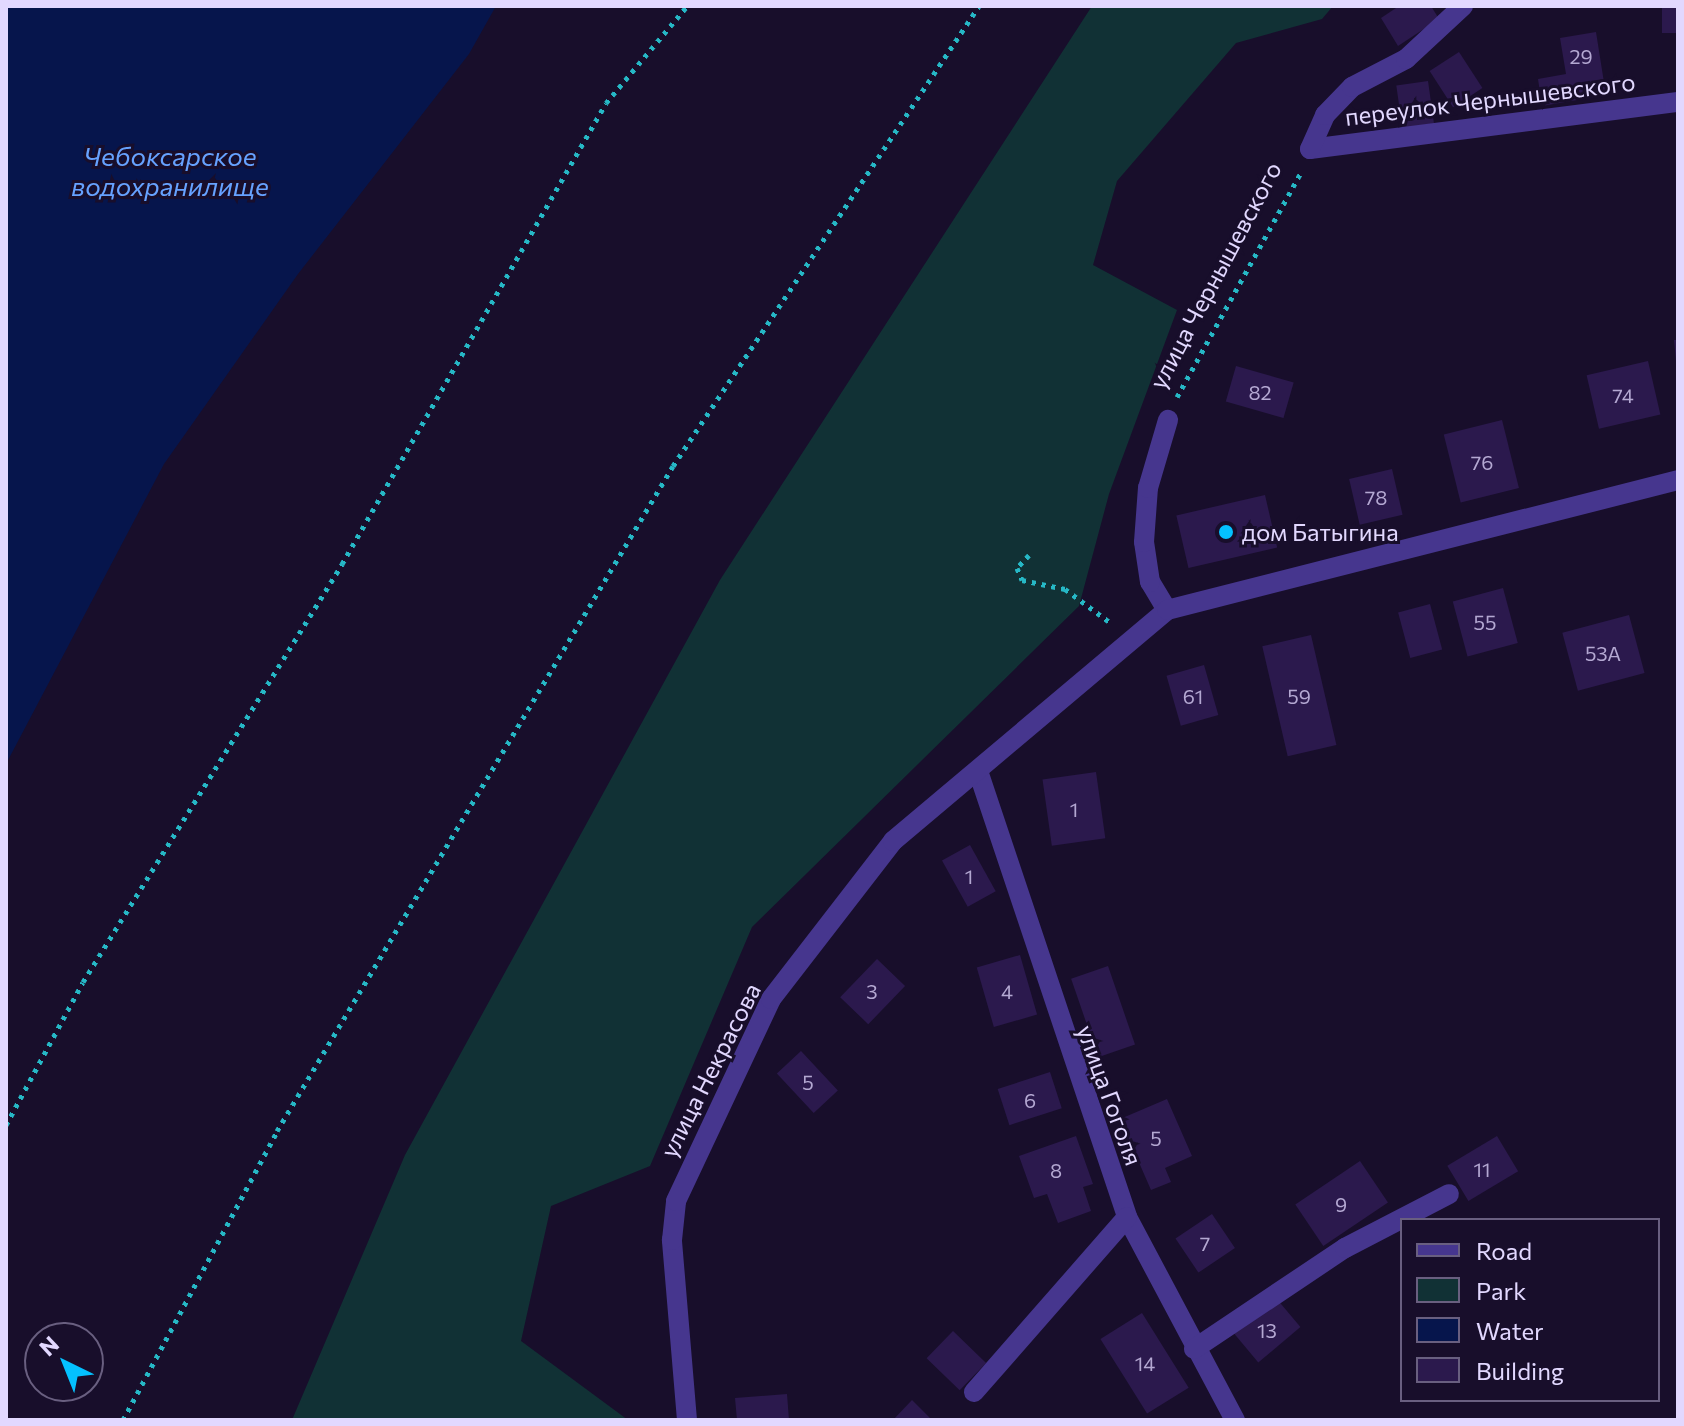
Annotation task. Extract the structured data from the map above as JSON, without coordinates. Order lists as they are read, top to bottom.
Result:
{
  "streets": {
    "street": [
      "переулок Чернышевского",
      "улица Чернышевского",
      "улица Некрасова",
      "улица Гоголя"
    ]
  },
  "crossings": [
    ["переулок Чернышевского", "улица Чернышевского"],
    ["улица Некрасова", "улица Гоголя"]
  ],
  "water": ["Чебоксарское водохранилище"],
  "places": ["дом Батыгина"],
  "house_numbers": [
    "29",
    "82",
    "74",
    "76",
    "78",
    "55",
    "53А",
    "61",
    "59",
    "1",
    "1",
    "3",
    "4",
    "5",
    "6",
    "5",
    "11",
    "8",
    "9",
    "7",
    "13",
    "14"
  ],
  "legend": [
    "Road",
    "Park",
    "Water",
    "Building"
  ],
  "north": "top left"
}
